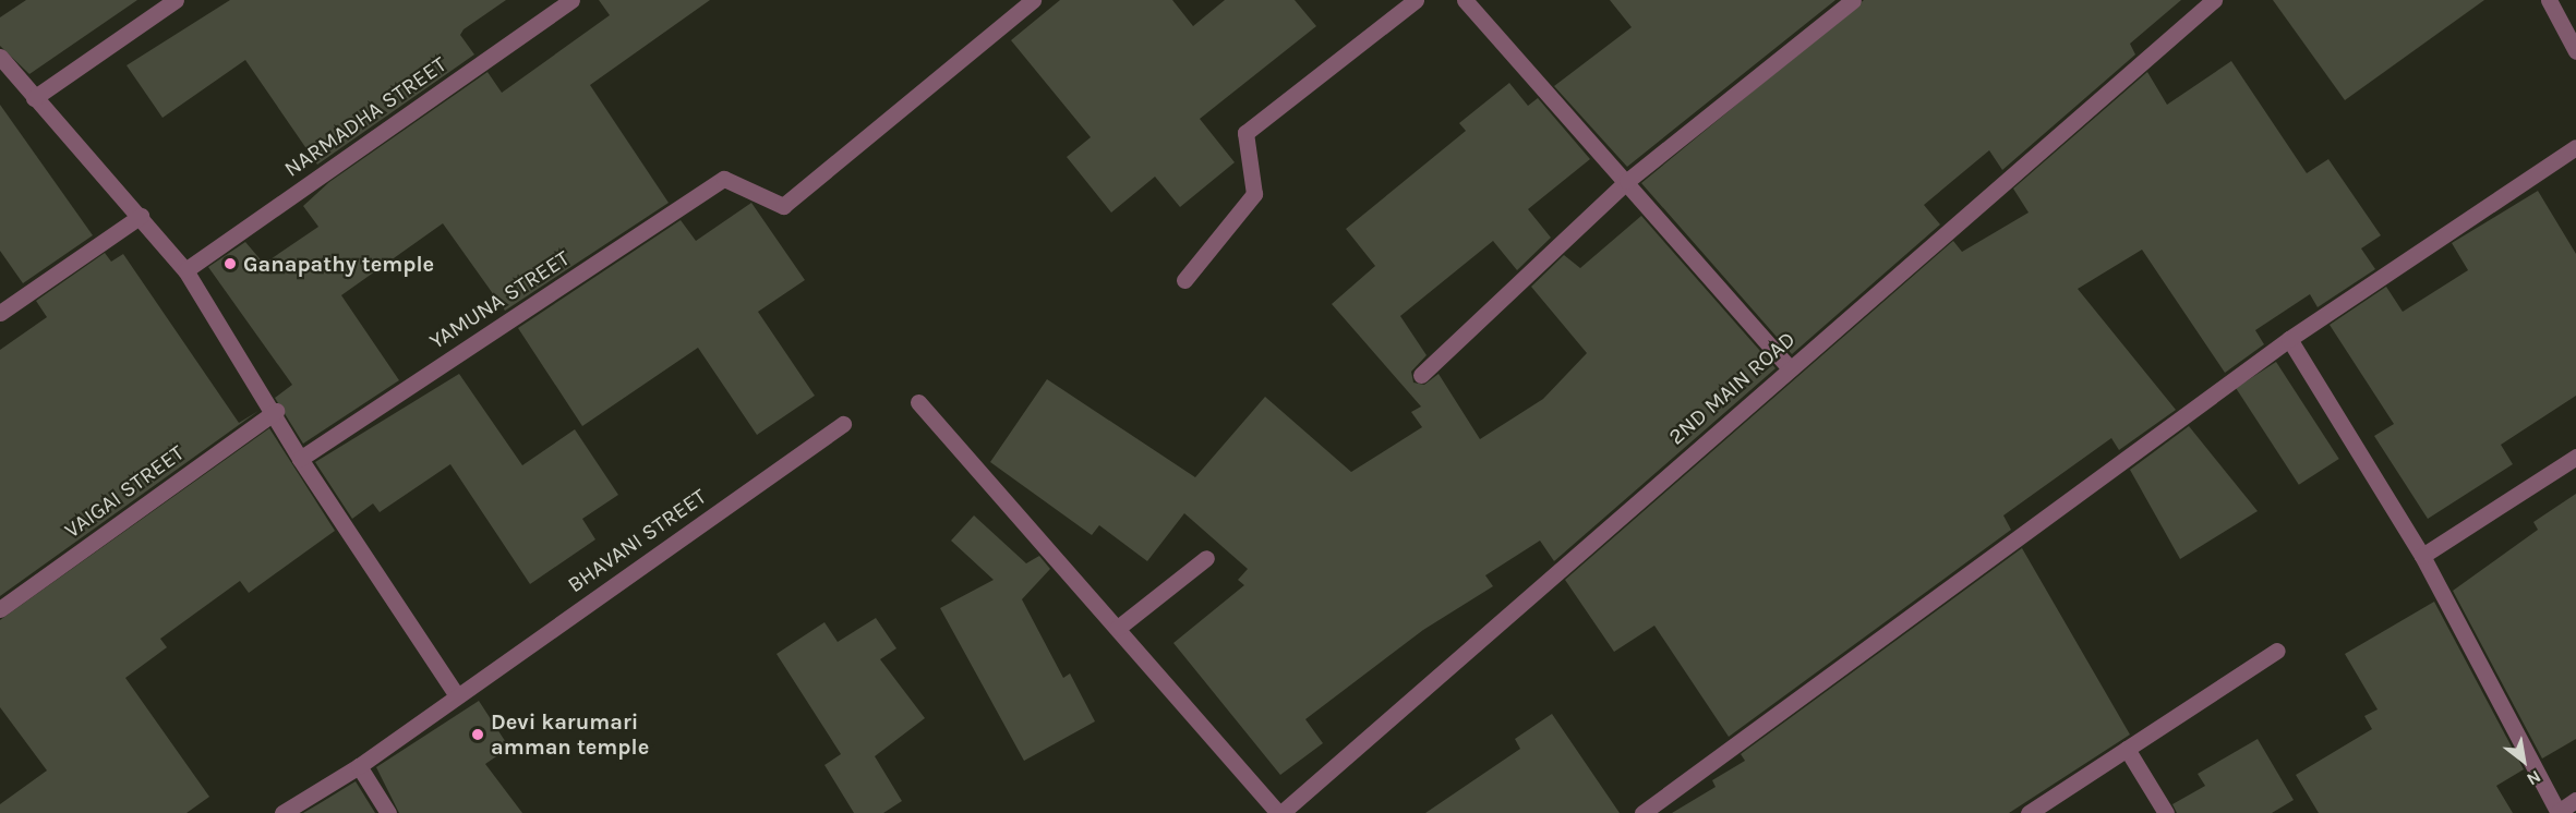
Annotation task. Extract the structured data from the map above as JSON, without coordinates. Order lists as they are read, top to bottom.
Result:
{
  "streets": {
    "street": [
      "NARMADHA STREET",
      "YAMUNA STREET",
      "2ND MAIN ROAD",
      "VAIGAI STREET",
      "BHAVANI STREET"
    ]
  },
  "places": ["Ganapathy temple", "Devi karumari amman temple"],
  "north": "bottom right"
}
